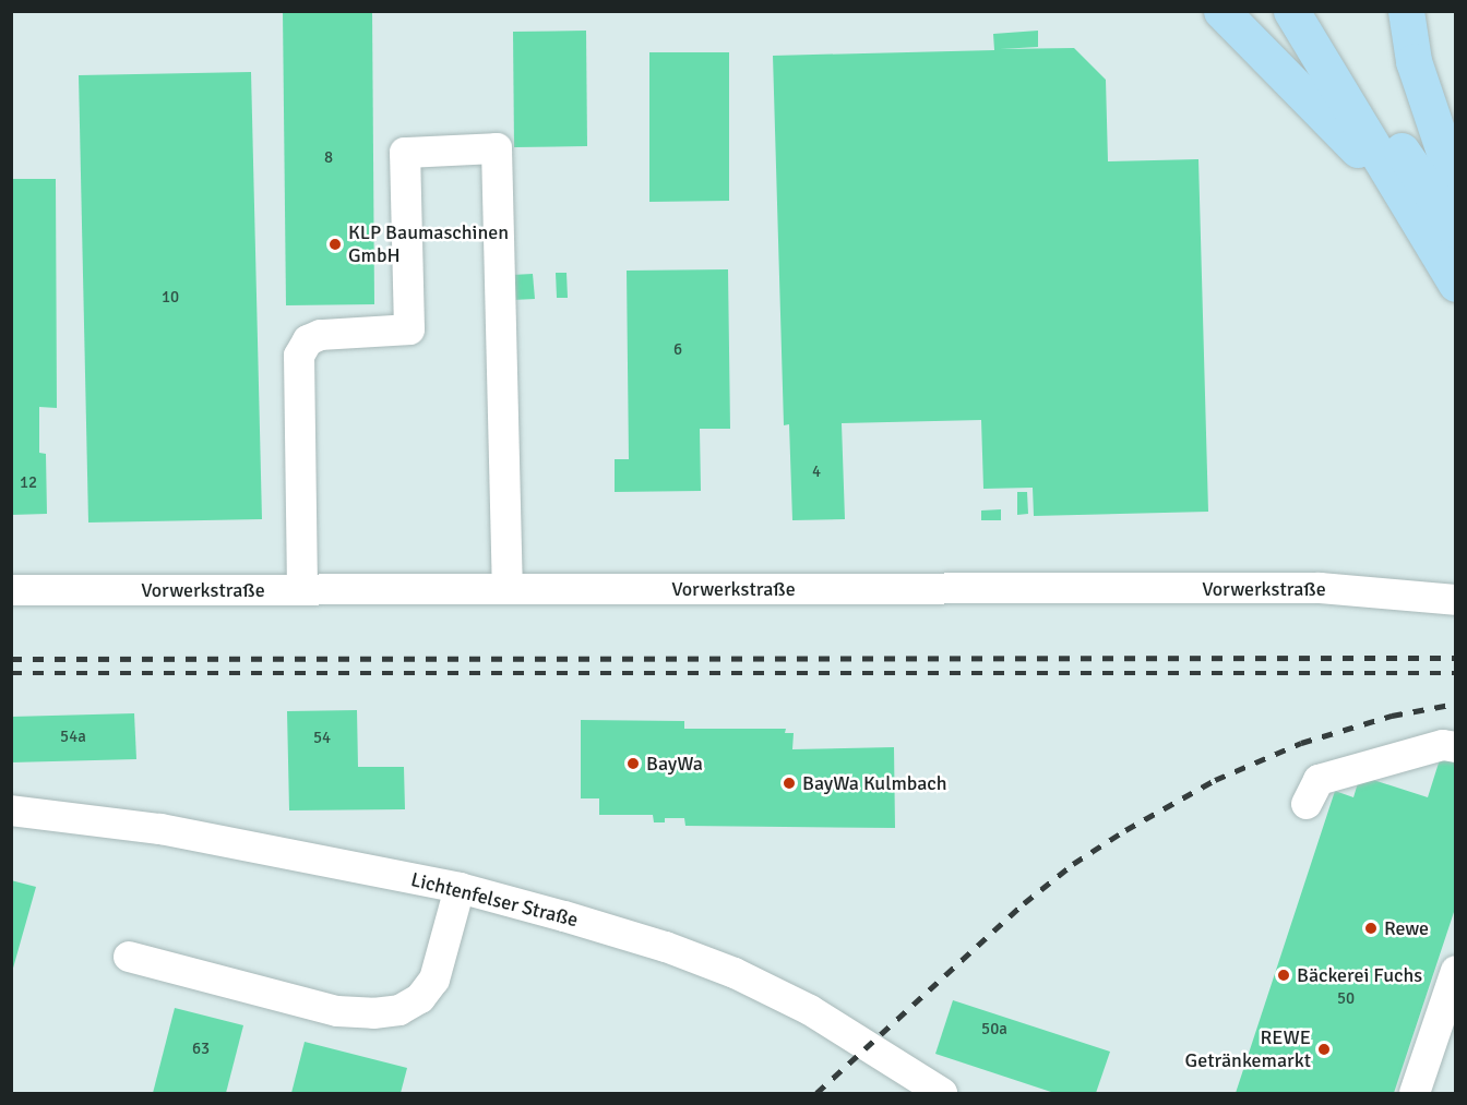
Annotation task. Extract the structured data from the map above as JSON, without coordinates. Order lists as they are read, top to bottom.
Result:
{
  "streets": {
    "street": ["Vorwerkstraße", "Lichtenfelser Straße"]
  },
  "places": [
    "KLP Baumaschinen GmbH",
    "BayWa",
    "BayWa Kulmbach",
    "Rewe",
    "Bäckerei Fuchs",
    "REWE Getränkemarkt"
  ],
  "house_numbers": [
    "8",
    "10",
    "6",
    "4",
    "12",
    "54a",
    "54",
    "50",
    "50a",
    "63"
  ]
}
